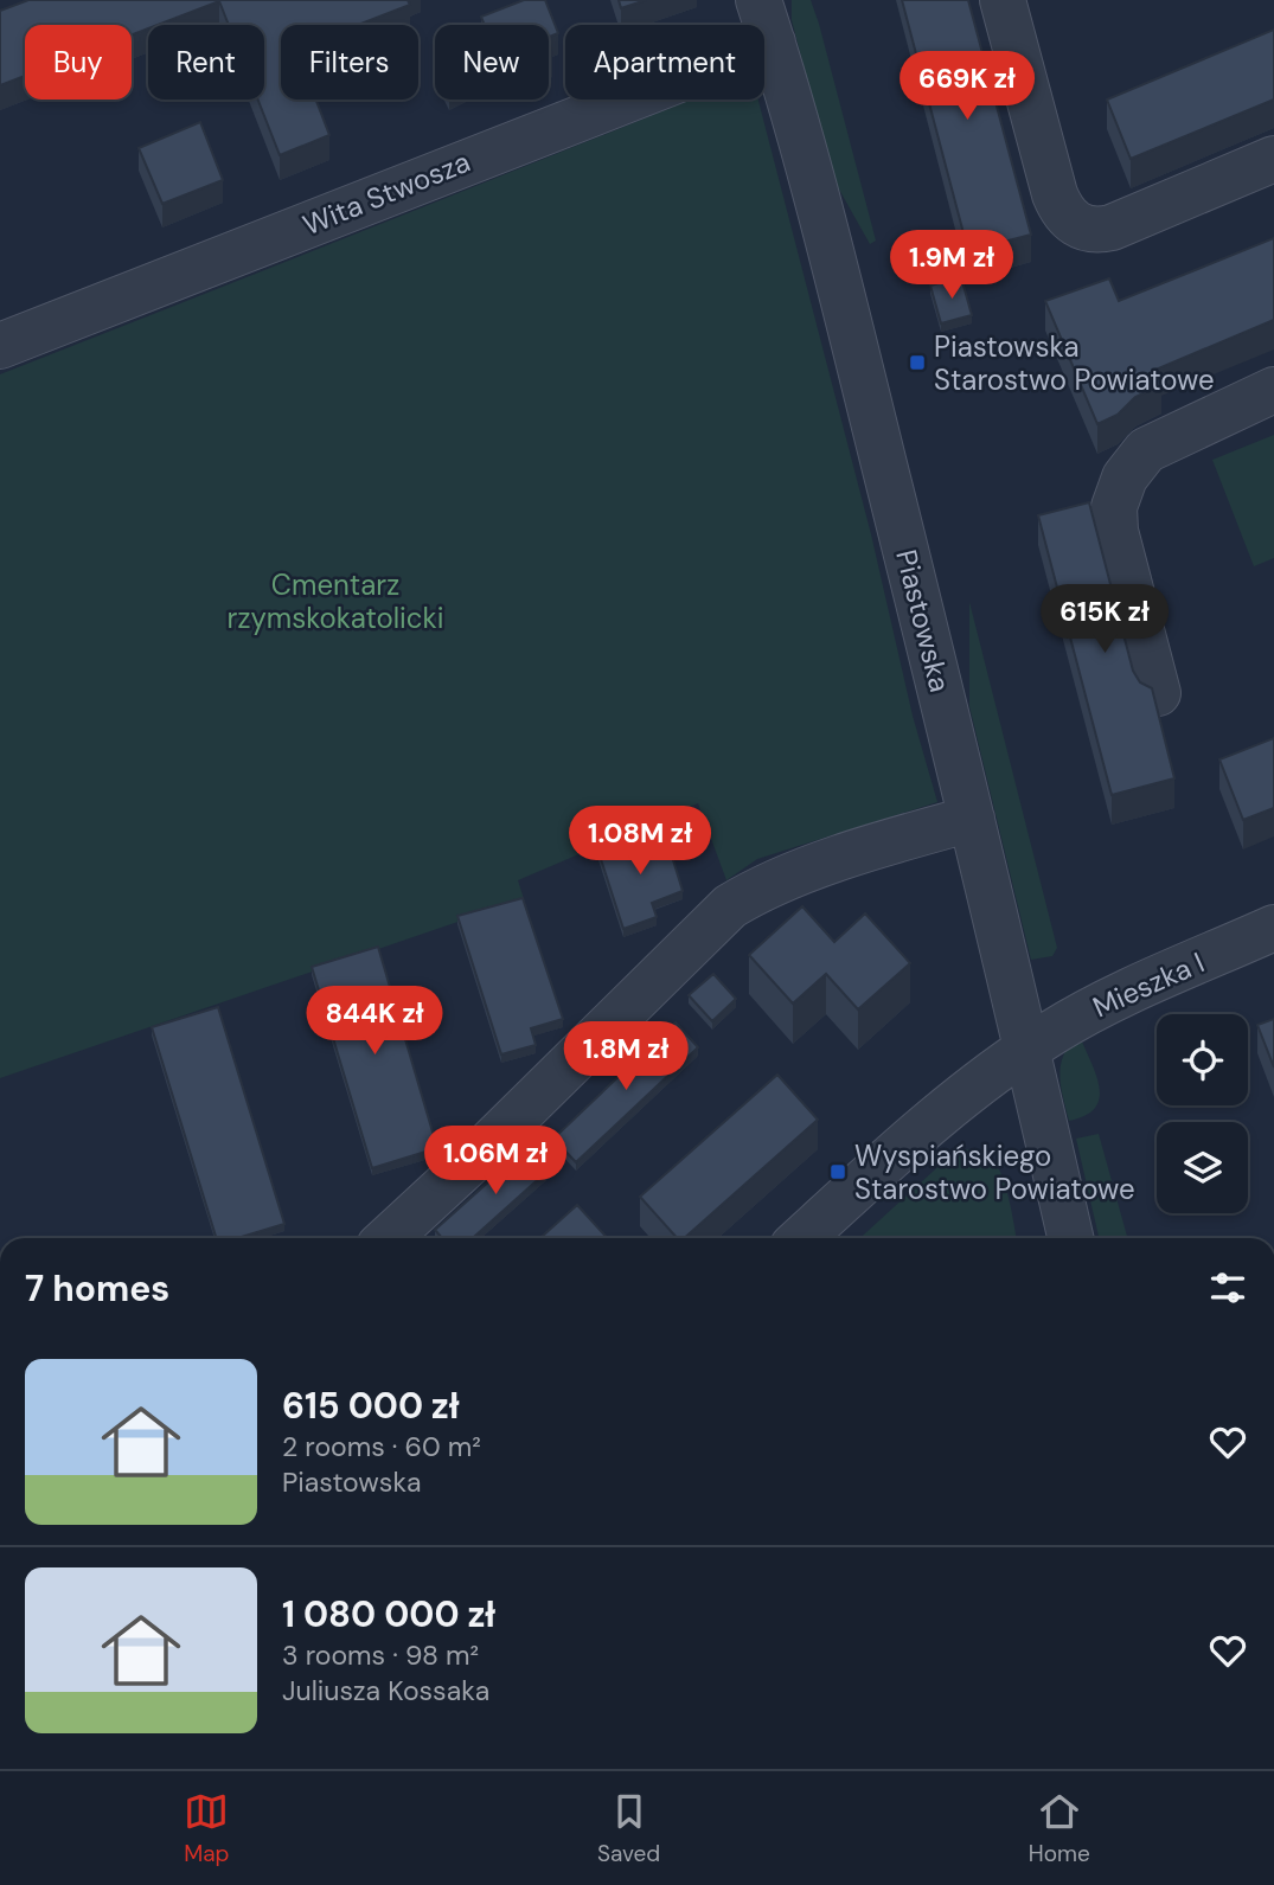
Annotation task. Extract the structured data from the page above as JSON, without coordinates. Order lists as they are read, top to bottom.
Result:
{
  "streets": {
    "street": ["Wita Stwosza", "Piastowska", "Mieszka I"]
  },
  "crossings": [
    ["Wita Stwosza", "Piastowska"],
    ["Piastowska", "Mieszka I"]
  ],
  "parks": ["Cmentarz rzymskokatolicki"],
  "places": {
    "transit": ["Piastowska Starostwo Powiatowe", "Wyspiańskiego Starostwo Powiatowe"]
  },
  "page": {
    "chip": [
      "Buy",
      "Rent",
      "Filters",
      "New",
      "Apartment"
    ],
    "price": [
      "669K zł",
      "1.9M zł",
      "615K zł",
      "1.08M zł",
      "844K zł",
      "1.8M zł",
      "1.06M zł"
    ],
    "heading": "7 homes",
    "list": [
      {
        "name": "615 000 zł",
        "note": "2 rooms · 60 m² · Piastowska"
      },
      {
        "name": "1 080 000 zł",
        "note": "3 rooms · 98 m² · Juliusza Kossaka"
      }
    ],
    "tabs": ["Map", "Saved", "Home"]
  }
}
